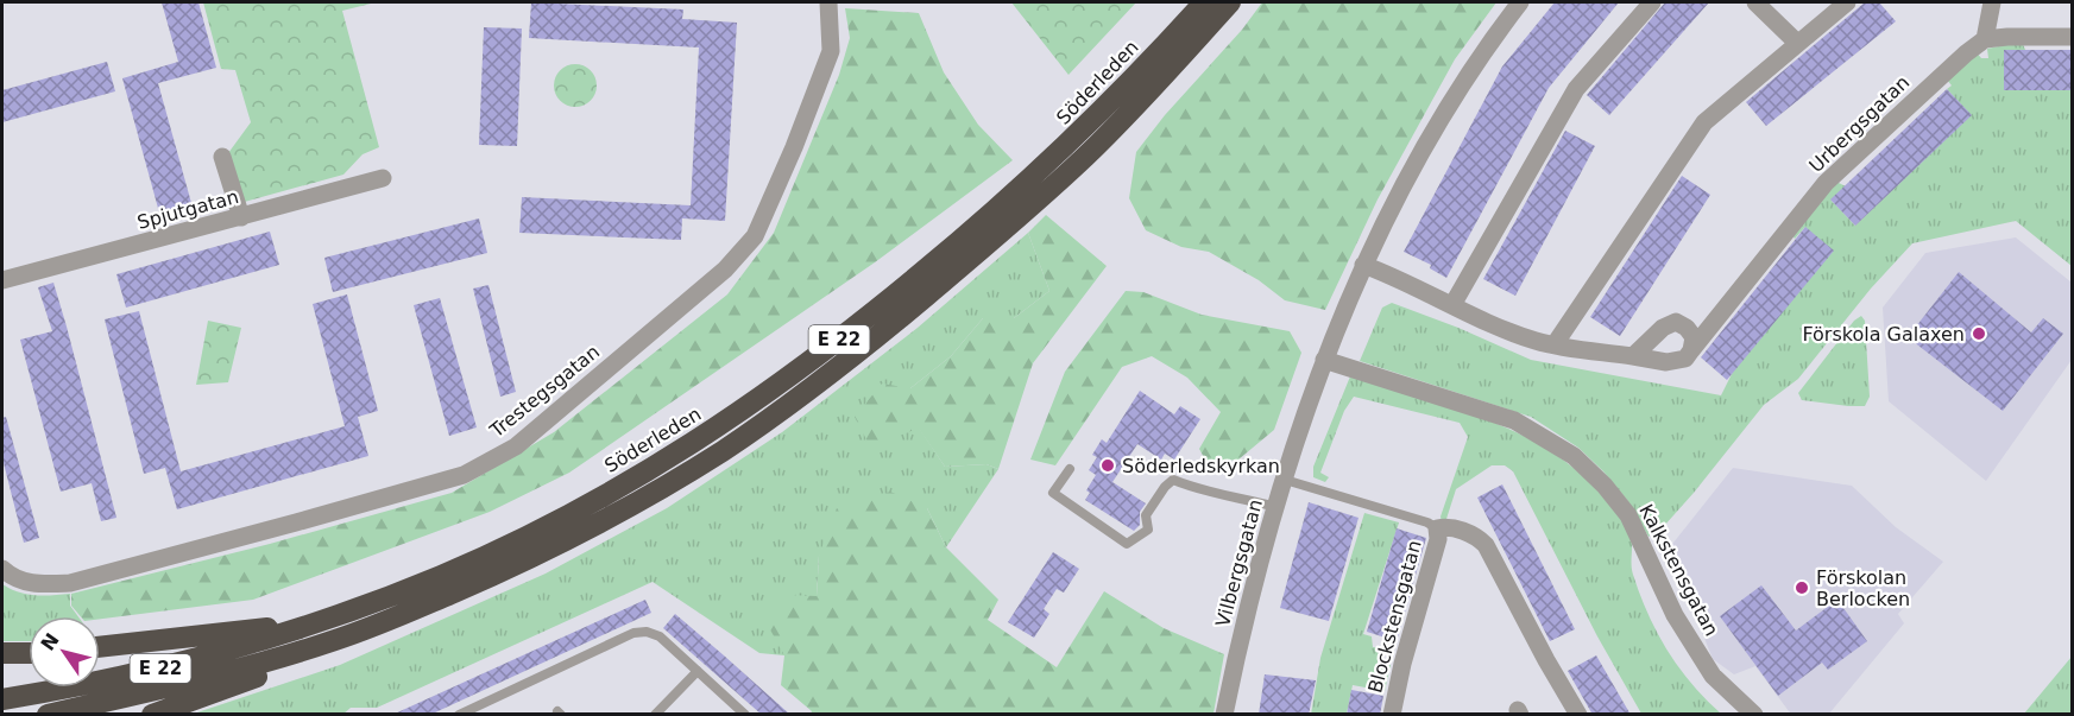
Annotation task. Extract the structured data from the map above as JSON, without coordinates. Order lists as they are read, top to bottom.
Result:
{
  "streets": {
    "highway": ["Söderleden", "E 22"],
    "street": [
      "Urbergsgatan",
      "Spjutgatan",
      "Trestegsgatan",
      "Vilbergsgatan",
      "Kalkstensgatan",
      "Blockstensgatan"
    ]
  },
  "crossings": [
    ["Vilbergsgatan", "Kalkstensgatan"]
  ],
  "places": ["Förskola Galaxen", "Söderledskyrkan", "Förskolan Berlocken"],
  "north": "top left"
}
